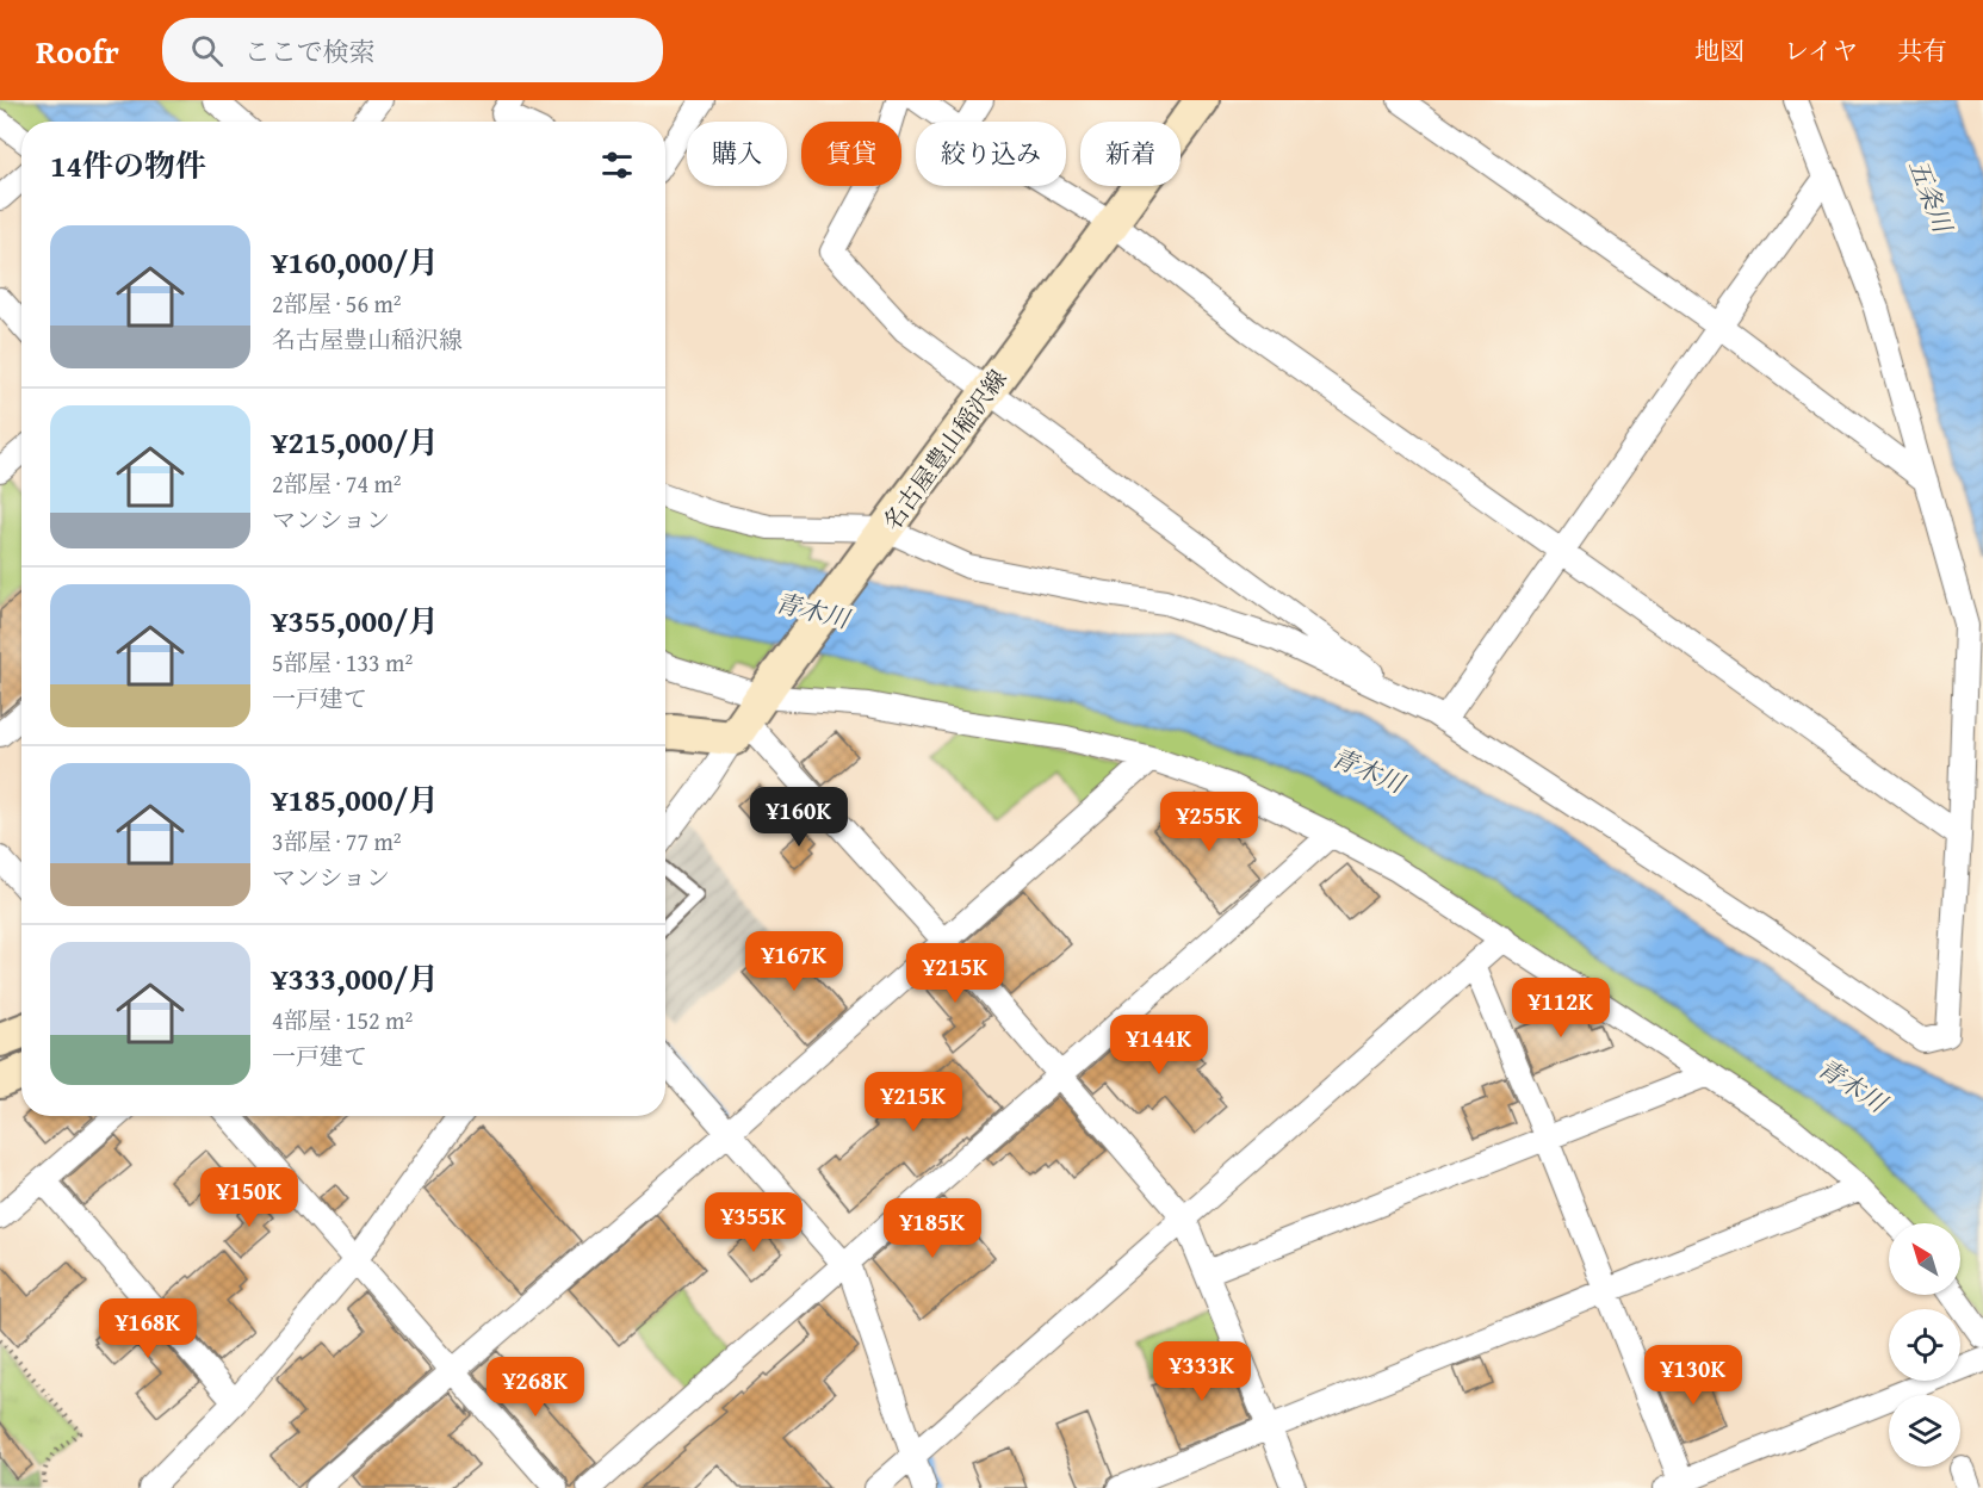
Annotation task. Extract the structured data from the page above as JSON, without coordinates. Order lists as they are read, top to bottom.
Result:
{
  "streets": {
    "main road": ["名古屋豊山稲沢線"]
  },
  "water": ["五条川", "青木川"],
  "north": "top left",
  "page": {
    "header": "Roofr",
    "search": "ここで検索",
    "nav": ["地図", "レイヤ", "共有"],
    "chip": [
      "購入",
      "賃貸",
      "絞り込み",
      "新着"
    ],
    "heading": "14件の物件",
    "list": [
      {
        "name": "¥160,000/月",
        "note": "2部屋 · 56 m² · 名古屋豊山稲沢線"
      },
      {
        "name": "¥215,000/月",
        "note": "2部屋 · 74 m² · マンション"
      },
      {
        "name": "¥355,000/月",
        "note": "5部屋 · 133 m² · 一戸建て"
      },
      {
        "name": "¥185,000/月",
        "note": "3部屋 · 77 m² · マンション"
      },
      {
        "name": "¥333,000/月",
        "note": "4部屋 · 152 m² · 一戸建て"
      }
    ],
    "price": [
      "¥160K",
      "¥255K",
      "¥167K",
      "¥215K",
      "¥112K",
      "¥144K",
      "¥215K",
      "¥150K",
      "¥355K",
      "¥185K",
      "¥168K",
      "¥333K",
      "¥130K",
      "¥268K"
    ]
  }
}
